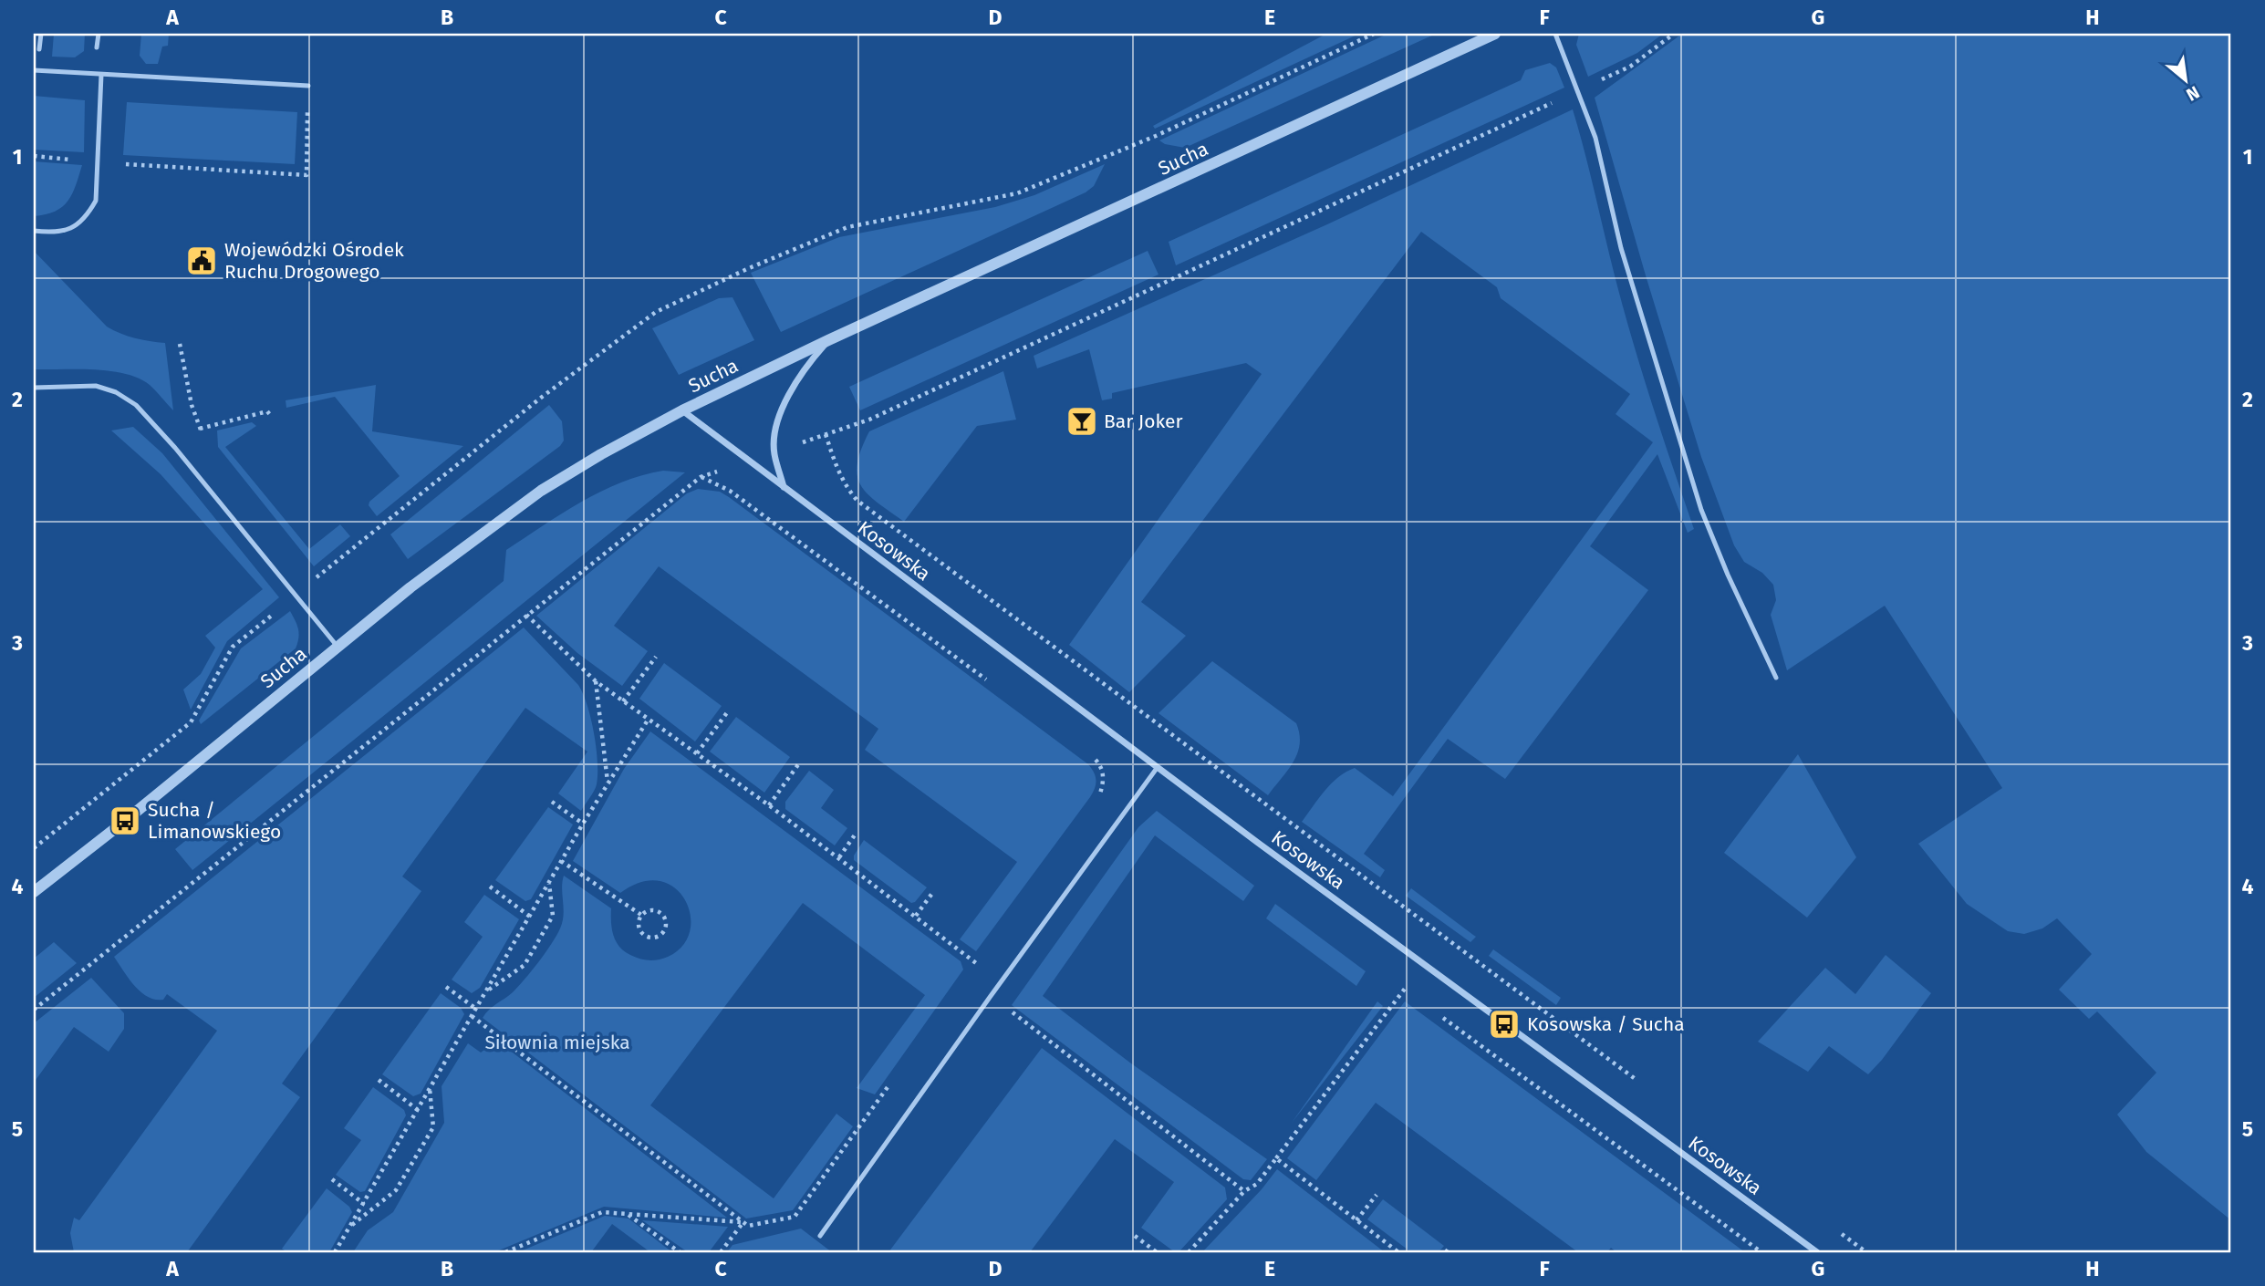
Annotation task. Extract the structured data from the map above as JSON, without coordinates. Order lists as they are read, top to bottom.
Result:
{
  "streets": {
    "street": ["Sucha", "Kosowska"]
  },
  "crossings": [
    ["Sucha", "Kosowska"]
  ],
  "parks": ["Siłownia miejska"],
  "places": {
    "public building": ["Wojewódzki Ośrodek Ruchu Drogowego"],
    "bar": ["Bar Joker"],
    "bus stop": ["Sucha / Limanowskiego", "Kosowska / Sucha"]
  },
  "north": "bottom right",
  "grid": {
    "columns": [
      "A",
      "B",
      "C",
      "D",
      "E",
      "F",
      "G",
      "H"
    ],
    "rows": [
      "1",
      "2",
      "3",
      "4",
      "5"
    ]
  }
}
